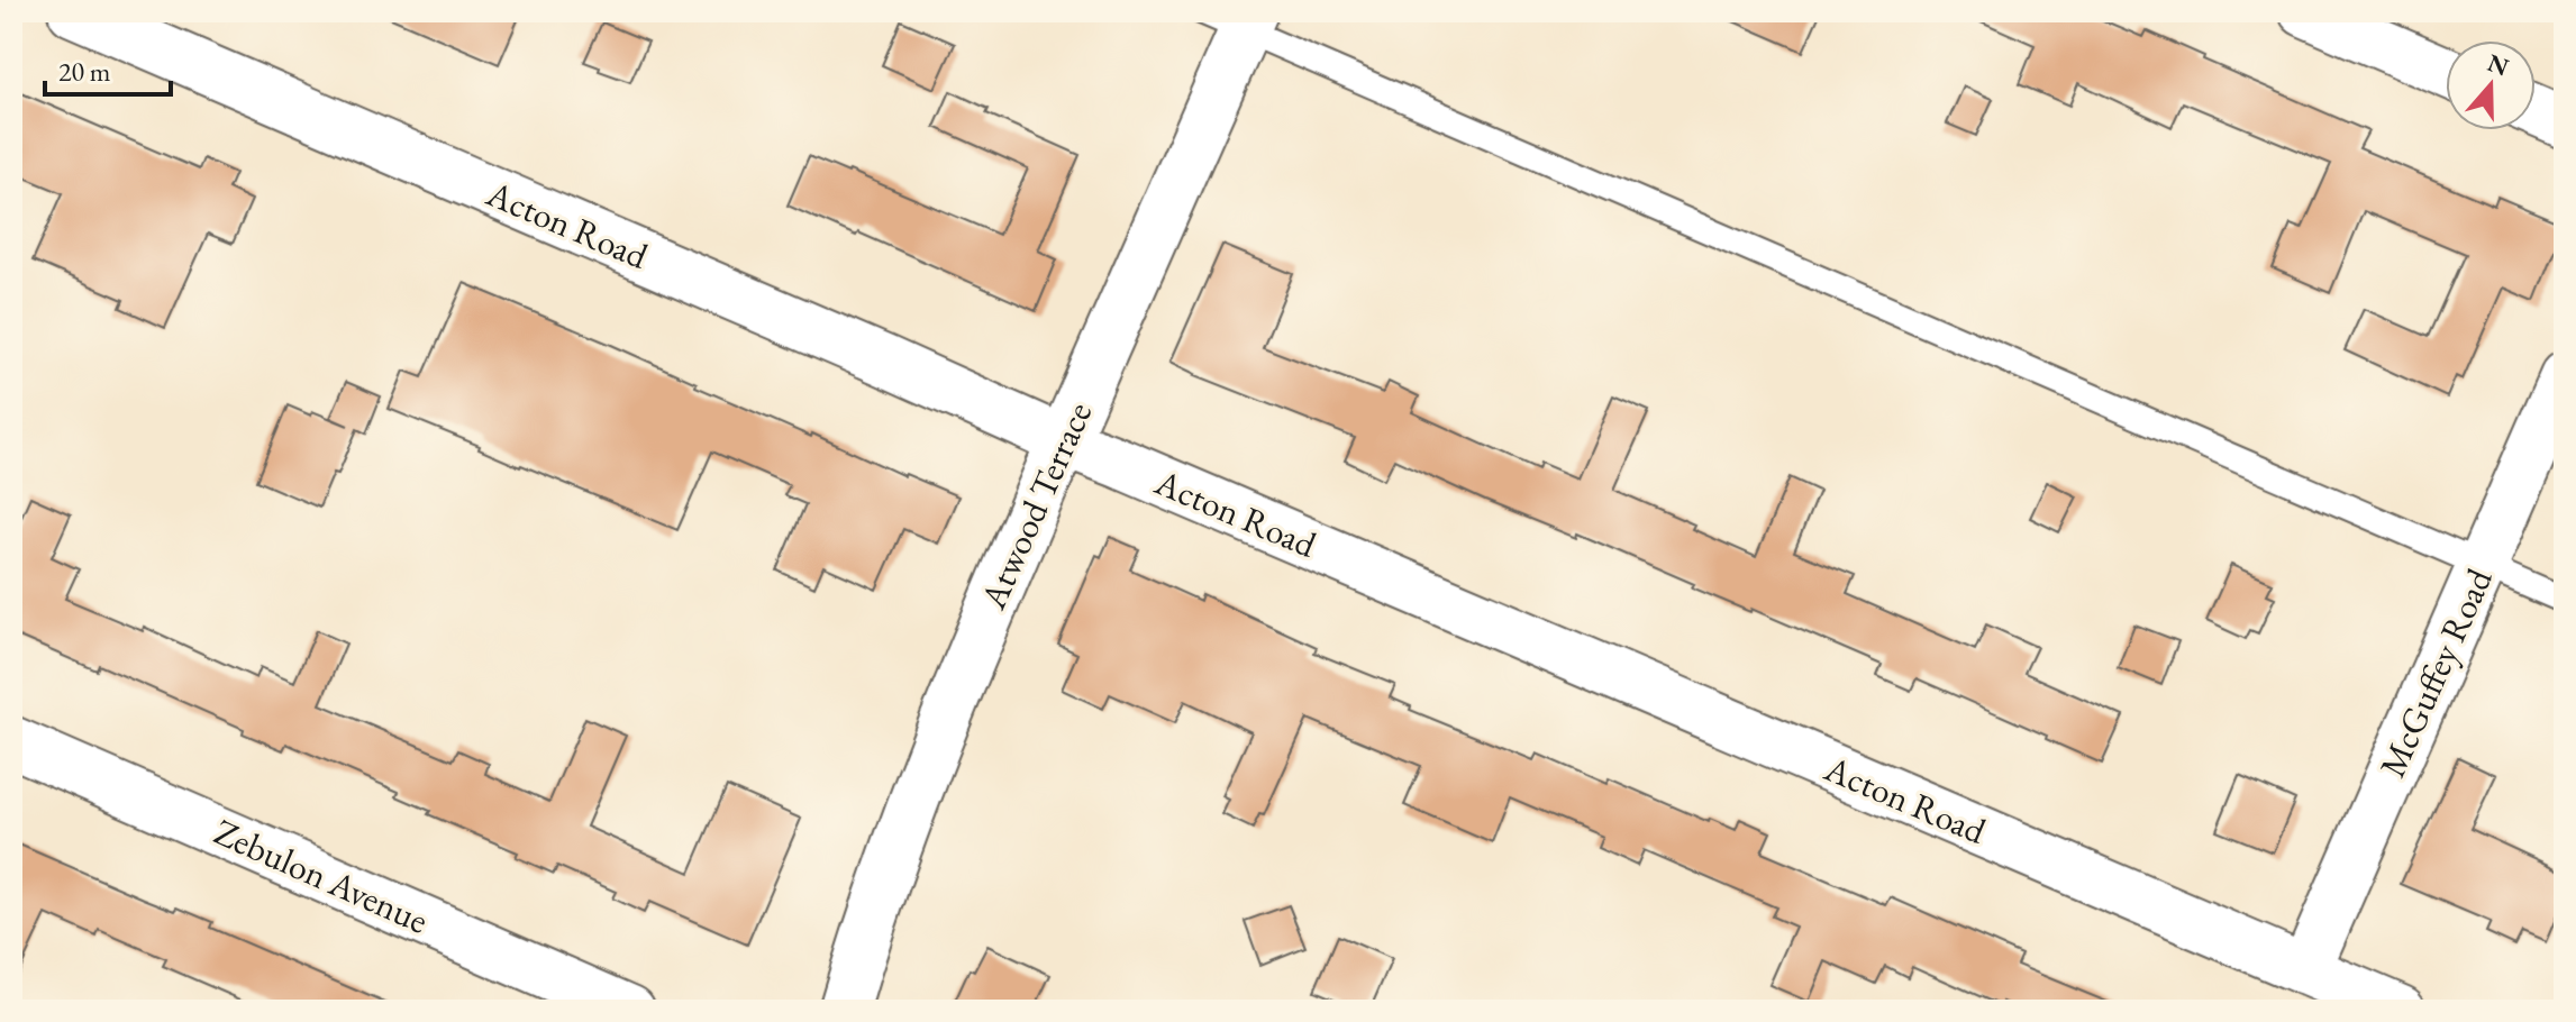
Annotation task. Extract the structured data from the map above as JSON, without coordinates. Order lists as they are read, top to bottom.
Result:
{
  "streets": {
    "street": [
      "Acton Road",
      "Atwood Terrace",
      "McGuffey Road",
      "Zebulon Avenue"
    ]
  },
  "crossings": [
    ["Acton Road", "Atwood Terrace"],
    ["Acton Road", "McGuffey Road"]
  ],
  "scale_bar": "20 m",
  "north": "top"
}
